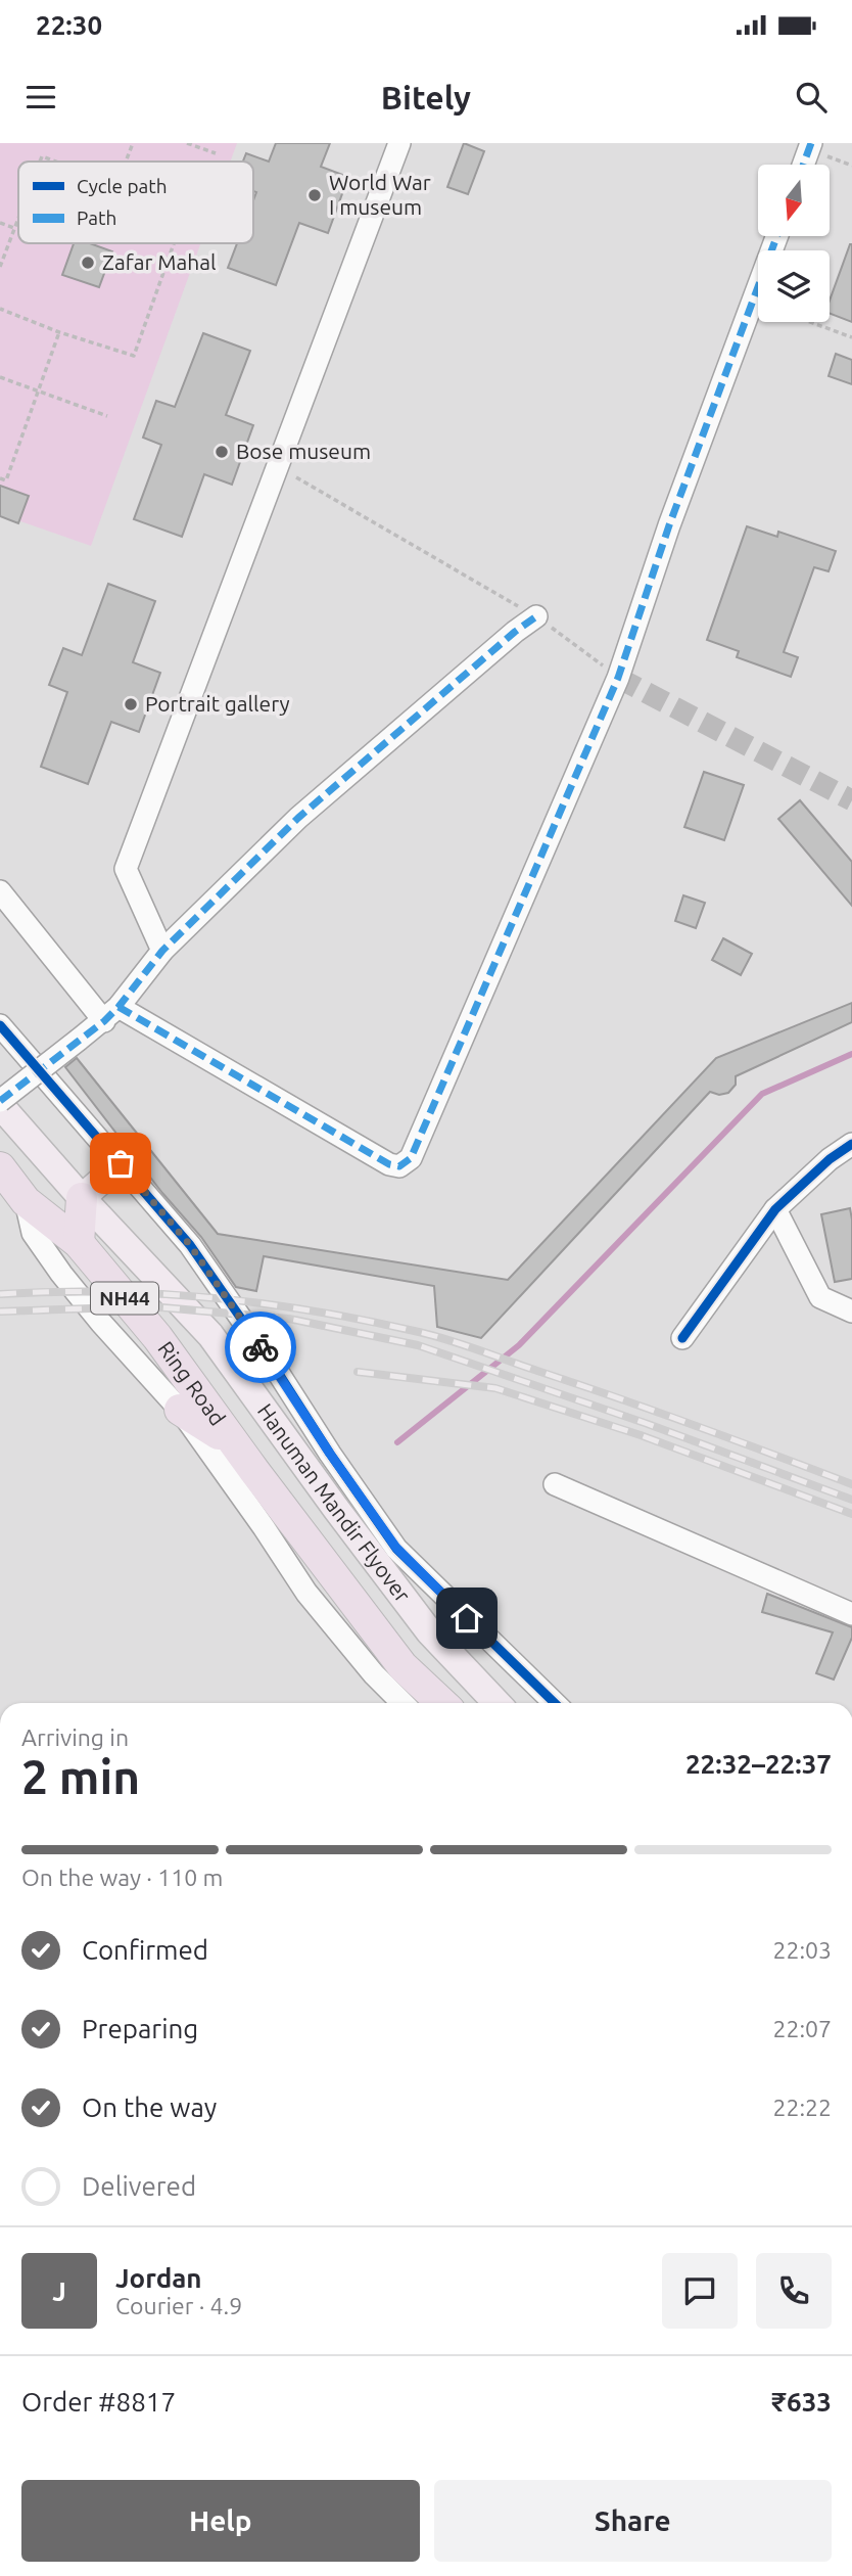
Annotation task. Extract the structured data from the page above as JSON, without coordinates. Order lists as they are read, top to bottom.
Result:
{
  "streets": {
    "highway": ["NH44", "Ring Road", "Hanuman Mandir Flyover"]
  },
  "crossings": [
    ["Ring Road", "Hanuman Mandir Flyover"]
  ],
  "places": [
    "World War I museum",
    "Zafar Mahal",
    "Bose museum",
    "Portrait gallery"
  ],
  "legend": ["Cycle path", "Path"],
  "north": "bottom",
  "page": {
    "status": "22:30",
    "header": "Bitely",
    "heading": ["2 min", "Arriving in", "22:32–22:37"],
    "panel": [
      "Jordan",
      "Courier · 4.9",
      "Order #8817",
      "₹633"
    ],
    "bar": "On the way · 110 m",
    "list": [
      ["Confirmed", "22:03"],
      ["Preparing", "22:07"],
      ["On the way", "22:22"],
      "Delivered"
    ],
    "round": "J",
    "buttons": ["Help", "Share"]
  }
}
